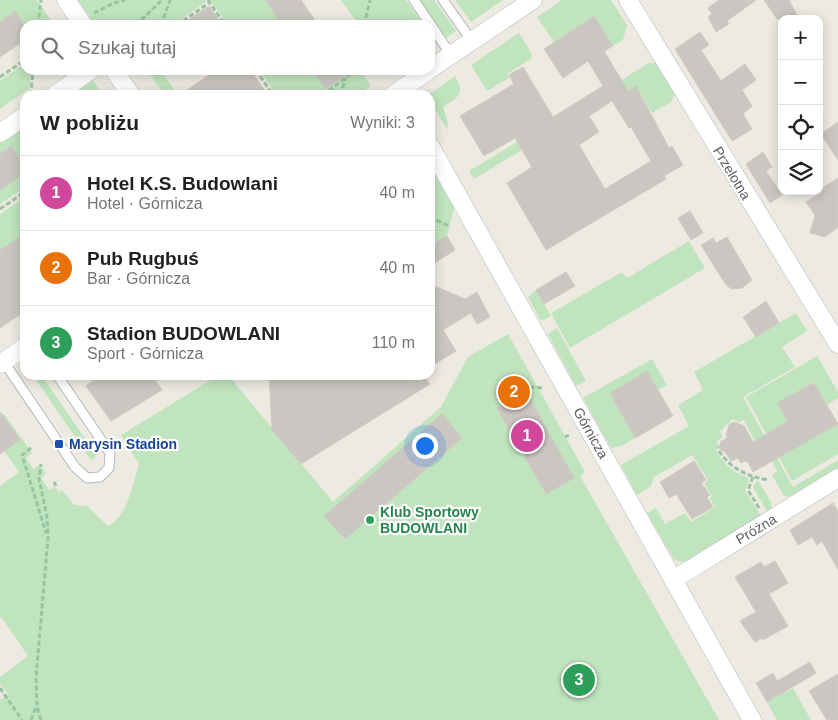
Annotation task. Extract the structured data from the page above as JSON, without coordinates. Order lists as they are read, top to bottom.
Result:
{
  "streets": {
    "street": ["Przelotna", "Górnicza", "Próżna"]
  },
  "crossings": [
    ["Górnicza", "Próżna"]
  ],
  "places": {
    "transit": ["Marysin Stadion"],
    "other": ["Klub Sportowy BUDOWLANI"]
  },
  "page": {
    "map_buttons": ["+", "−"],
    "search": "Szukaj tutaj",
    "heading": ["W pobliżu", "Wyniki: 3"],
    "list": [
      {
        "mark": "1",
        "name": "Hotel K.S. Budowlani",
        "note": "Hotel · Górnicza",
        "value": "40 m"
      },
      {
        "mark": "2",
        "name": "Pub Rugbuś",
        "note": "Bar · Górnicza",
        "value": "40 m"
      },
      {
        "mark": "3",
        "name": "Stadion BUDOWLANI",
        "note": "Sport · Górnicza",
        "value": "110 m"
      }
    ],
    "pins": ["2", "1", "3"]
  }
}
